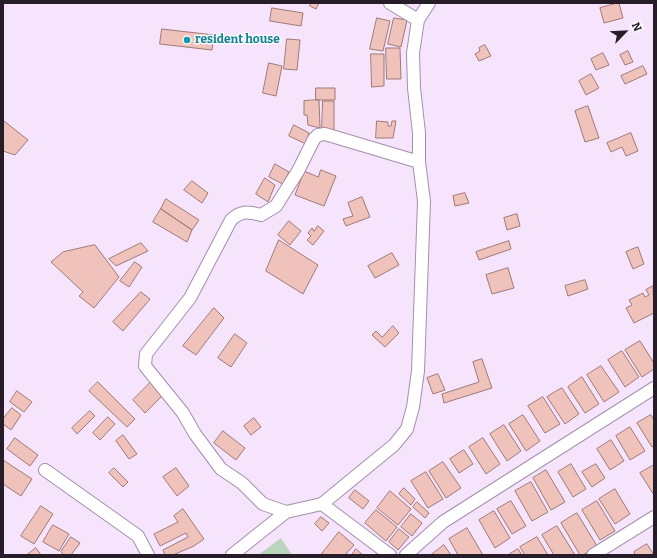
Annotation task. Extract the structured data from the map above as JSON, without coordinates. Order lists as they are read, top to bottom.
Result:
{
  "places": ["resident house"],
  "north": "top right"
}
